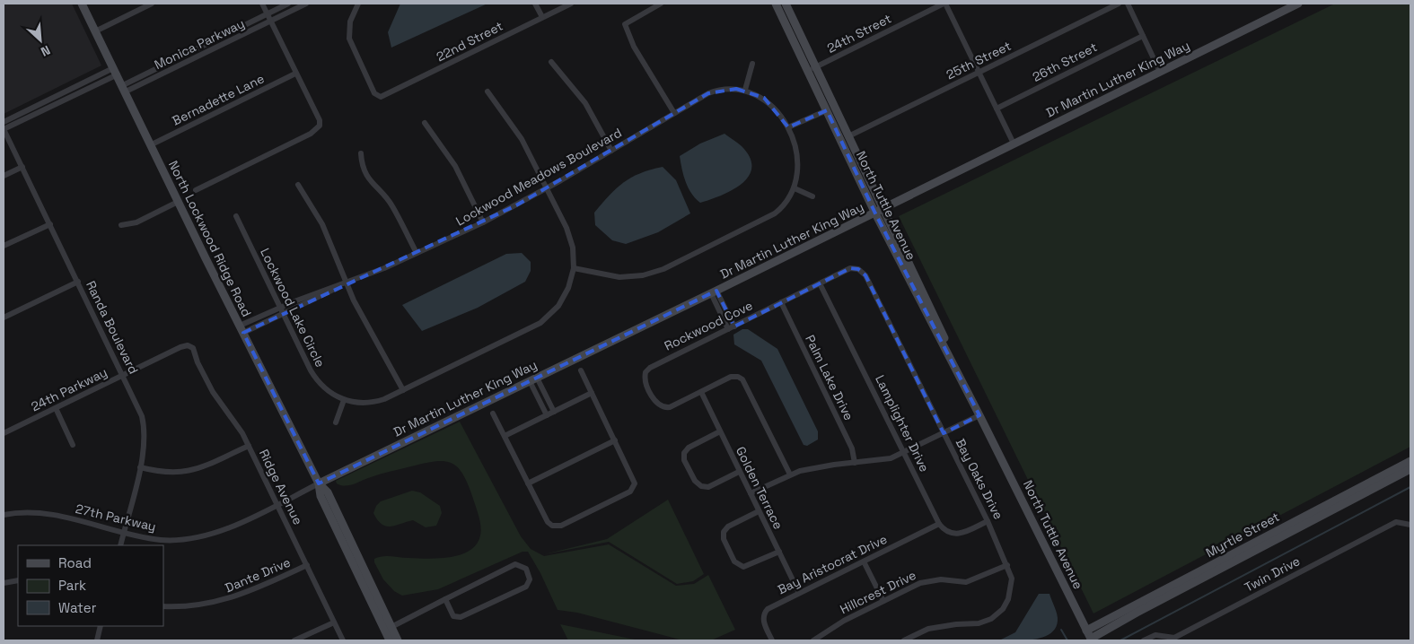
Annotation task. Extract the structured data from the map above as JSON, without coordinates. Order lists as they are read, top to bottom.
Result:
{
  "streets": {
    "street": [
      "24th Street",
      "22nd Street",
      "Monica Parkway",
      "25th Street",
      "26th Street",
      "Dr Martin Luther King Way",
      "Bernadette Lane",
      "Lockwood Meadows Boulevard",
      "North Tuttle Avenue",
      "North Lockwood Ridge Road",
      "Lockwood Lake Circle",
      "Rockwood Cove",
      "Randa Boulevard",
      "Palm Lake Drive",
      "24th Parkway",
      "Lamplighter Drive",
      "Bay Oaks Drive",
      "Ridge Avenue",
      "Golden Terrace",
      "27th Parkway",
      "Myrtle Street",
      "Bay Aristocrat Drive",
      "Twin Drive",
      "Dante Drive",
      "Hillcrest Drive"
    ]
  },
  "crossings": [
    ["24th Street", "North Tuttle Avenue"],
    ["Monica Parkway", "North Lockwood Ridge Road"],
    ["25th Street", "North Tuttle Avenue"],
    ["Dr Martin Luther King Way", "North Tuttle Avenue"],
    ["Dr Martin Luther King Way", "North Lockwood Ridge Road"],
    ["Dr Martin Luther King Way", "27th Parkway"],
    ["Bernadette Lane", "North Lockwood Ridge Road"],
    ["Lockwood Meadows Boulevard", "North Lockwood Ridge Road"],
    ["Lockwood Meadows Boulevard", "Lockwood Lake Circle"],
    ["North Tuttle Avenue", "Myrtle Street"],
    ["North Lockwood Ridge Road", "27th Parkway"],
    ["Rockwood Cove", "Palm Lake Drive"],
    ["Rockwood Cove", "Lamplighter Drive"],
    ["Rockwood Cove", "Bay Oaks Drive"],
    ["Rockwood Cove", "Golden Terrace"],
    ["Randa Boulevard", "24th Parkway"],
    ["Randa Boulevard", "27th Parkway"],
    ["24th Parkway", "Ridge Avenue"],
    ["Lamplighter Drive", "Bay Aristocrat Drive"],
    ["Bay Oaks Drive", "Hillcrest Drive"],
    ["Ridge Avenue", "27th Parkway"],
    ["Ridge Avenue", "Dante Drive"],
    ["Golden Terrace", "Bay Aristocrat Drive"]
  ],
  "legend": ["Road", "Park", "Water"],
  "north": "bottom right"
}
